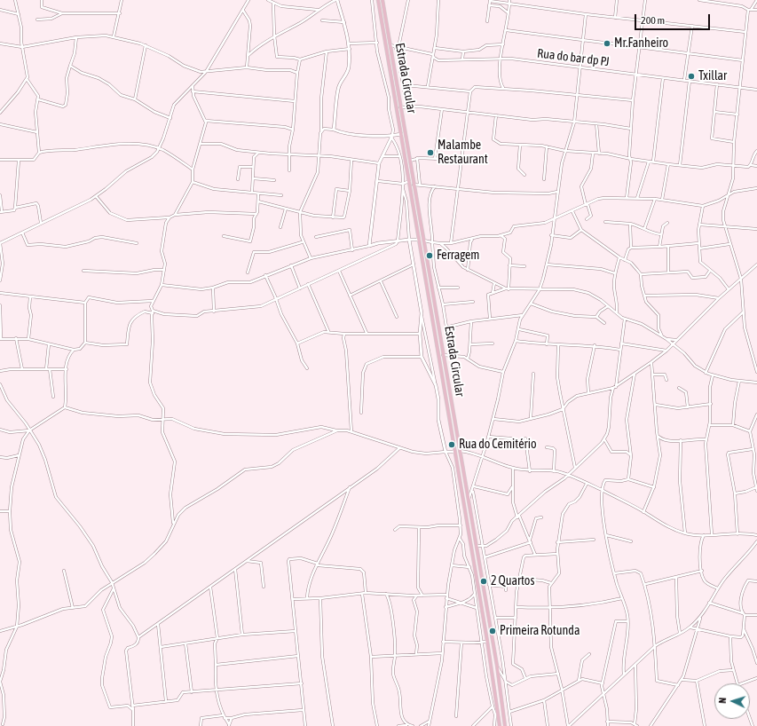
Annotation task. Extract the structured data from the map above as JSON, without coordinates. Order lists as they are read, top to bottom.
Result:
{
  "streets": {
    "main road": ["Estrada Circular"],
    "street": ["Rua do bar dp PJ"]
  },
  "crossings": [
    ["Rua do bar dp PJ", "Estrada Circular"]
  ],
  "places": [
    "Mr.Fanheiro",
    "Txillar",
    "Malambe Restaurant",
    "Ferragem",
    "Rua do Cemitério",
    "2 Quartos",
    "Primeira Rotunda"
  ],
  "scale_bar": "200 m",
  "north": "left"
}
